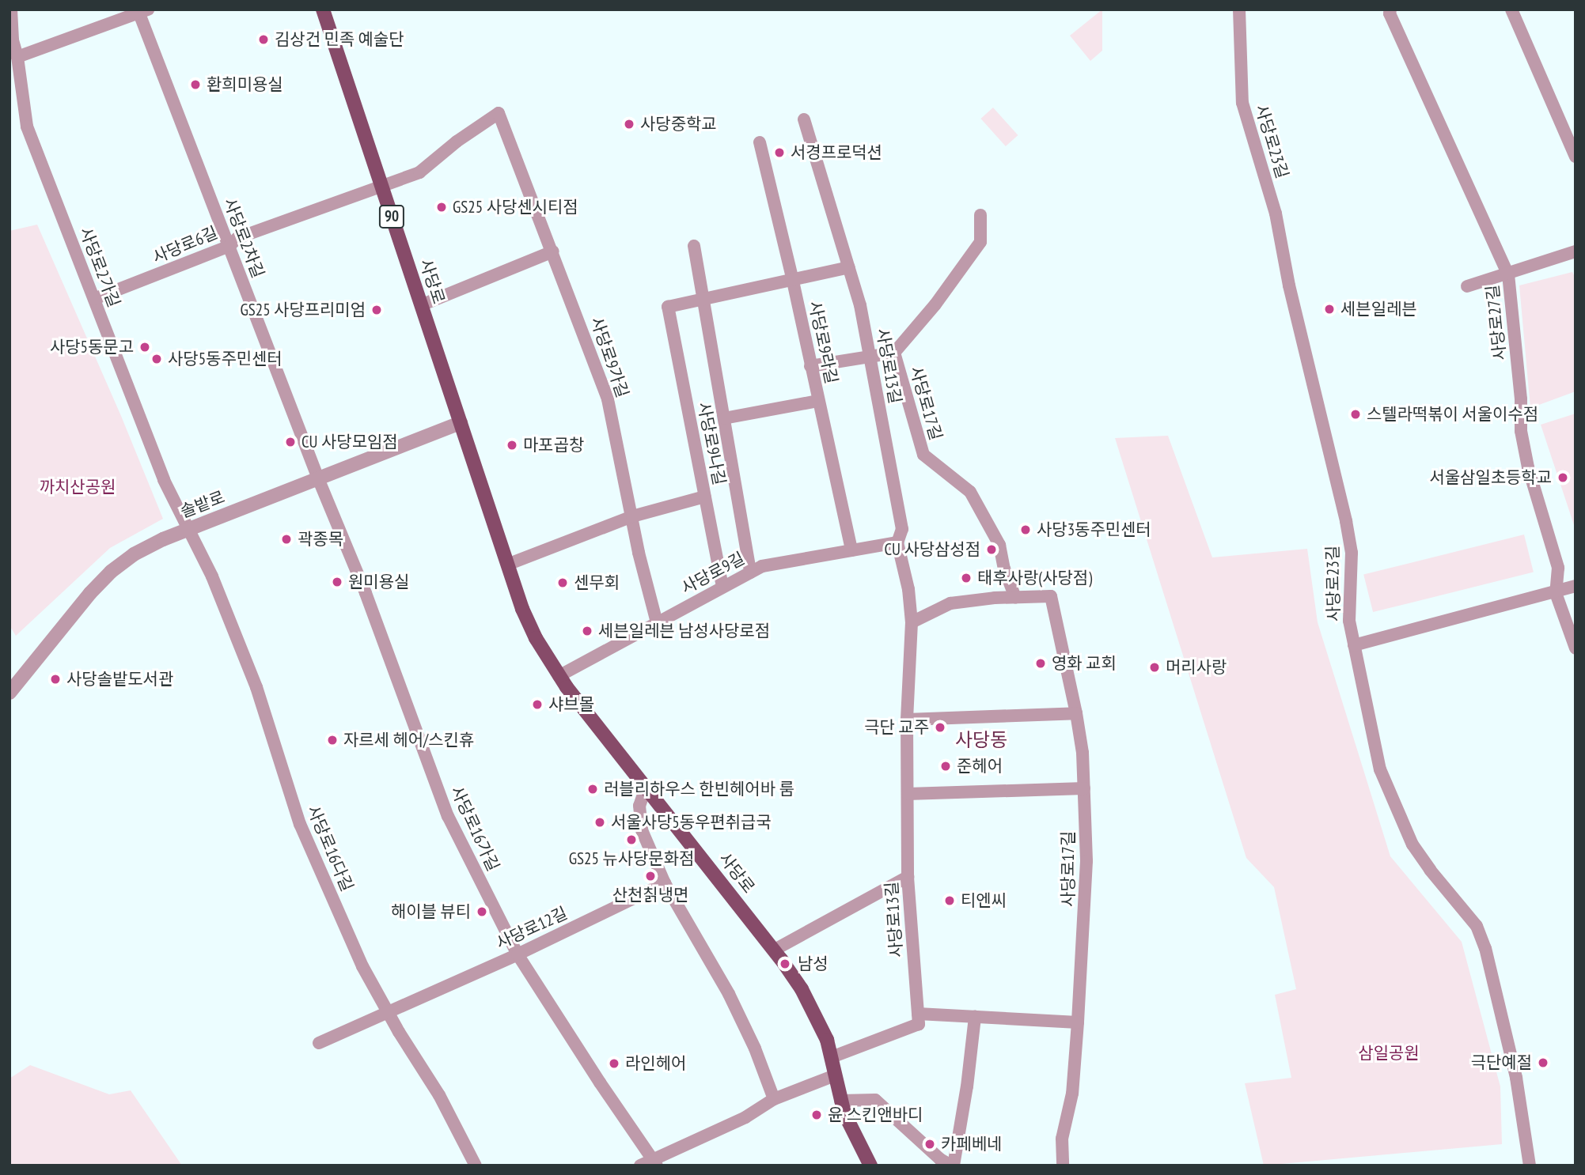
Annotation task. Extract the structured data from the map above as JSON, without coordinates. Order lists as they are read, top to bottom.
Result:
{
  "streets": {
    "main road": ["90", "사당로"],
    "street": [
      "사당로23길",
      "사당로2차길",
      "사당로6길",
      "사당로2가길",
      "사당로27길",
      "사당로9라길",
      "사당로9가길",
      "사당로13길",
      "사당로17길",
      "사당로9나길",
      "솔밭로",
      "사당로9길",
      "사당로16가길",
      "사당로16다길",
      "사당로12길"
    ]
  },
  "crossings": [
    ["사당로2차길", "사당로6길"],
    ["사당로2차길", "솔밭로"],
    ["사당로2차길", "사당로16가길"],
    ["사당로6길", "사당로2가길"],
    ["사당로6길", "사당로"],
    ["사당로6길", "사당로9가길"],
    ["사당로2가길", "솔밭로"],
    ["사당로2가길", "사당로16다길"],
    ["사당로", "솔밭로"],
    ["사당로", "사당로9길"],
    ["사당로9라길", "사당로9길"],
    ["사당로9가길", "사당로9길"],
    ["사당로13길", "사당로9길"],
    ["사당로9나길", "사당로9길"],
    ["솔밭로", "사당로16가길"],
    ["솔밭로", "사당로16다길"],
    ["사당로16가길", "사당로12길"],
    ["사당로16다길", "사당로12길"]
  ],
  "districts": ["사당동"],
  "parks": ["까치산공원", "삼일공원"],
  "places": [
    "김상건 민족 예술단",
    "환희미용실",
    "사당중학교",
    "서경프로덕션",
    "GS25 사당센시티점",
    "세븐일레븐",
    "GS25 사당프리미엄",
    "사당5동문고",
    "사당5동주민센터",
    "스텔라떡볶이 서울이수점",
    "CU 사당모임점",
    "마포곱창",
    "서울삼일초등학교",
    "사당3동주민센터",
    "곽종목",
    "CU 사당삼성점",
    "태후사랑(사당점)",
    "원미용실",
    "센무회",
    "세븐일레븐 남성사당로점",
    "영화 교회",
    "머리사랑",
    "사당솔밭도서관",
    "샤브몰",
    "극단 교주",
    "자르세 헤어/스킨휴",
    "준헤어",
    "러블리하우스 한빈헤어바 룸",
    "서울사당5동우편취급국",
    "GS25 뉴사당문화점",
    "산천칡냉면",
    "티엔씨",
    "해이블 뷰티",
    "남성",
    "극단예절",
    "라인헤어",
    "윤 스킨앤바디",
    "카페베네"
  ]
}
